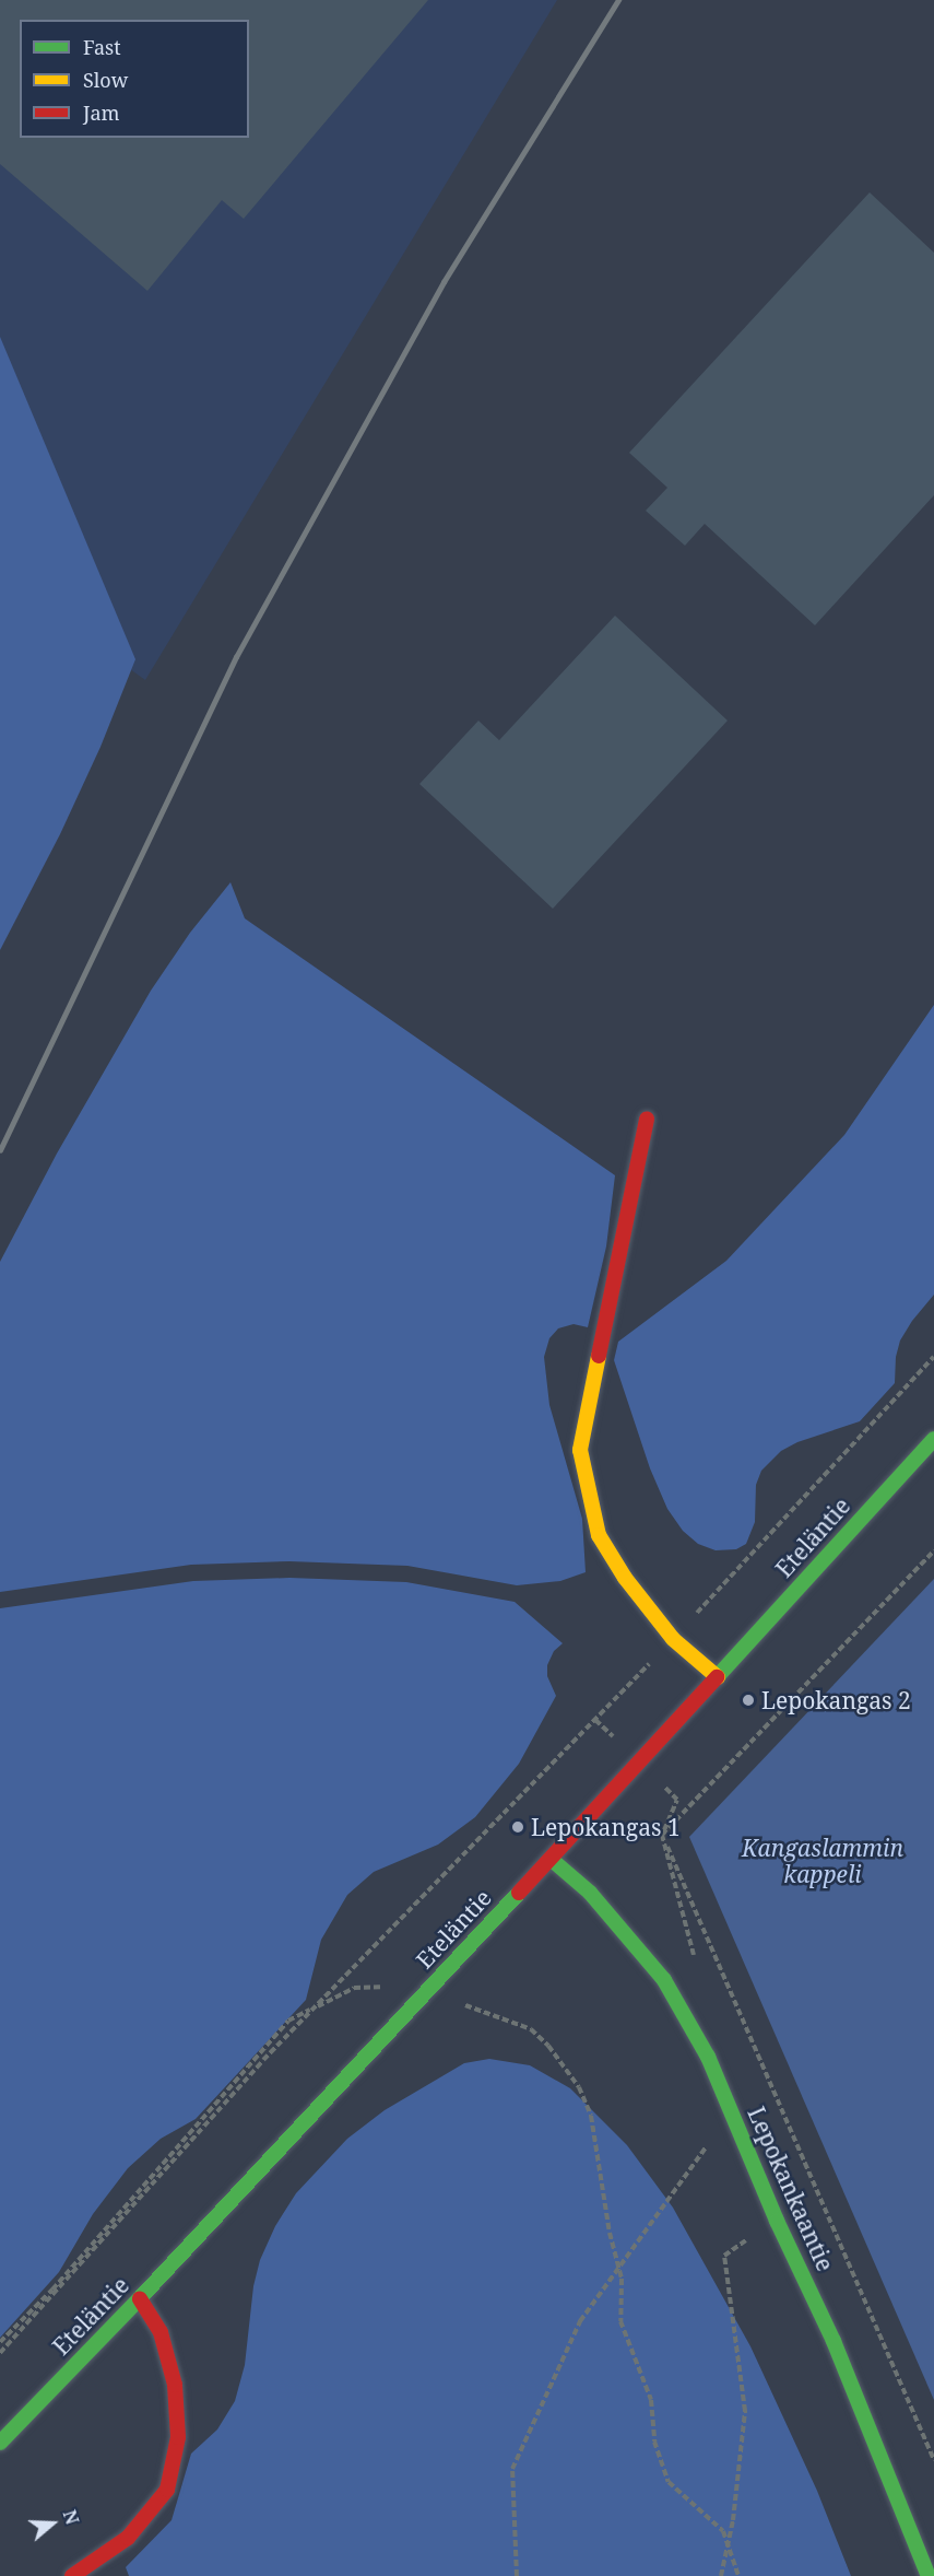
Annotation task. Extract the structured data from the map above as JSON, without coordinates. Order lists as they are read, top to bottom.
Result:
{
  "streets": {
    "street": ["Eteläntie", "Lepokankaantie"]
  },
  "crossings": [
    ["Eteläntie", "Lepokankaantie"]
  ],
  "parks": ["Kangaslammin kappeli"],
  "places": ["Lepokangas 2", "Lepokangas 1"],
  "legend": ["Fast", "Slow", "Jam"],
  "north": "right"
}
